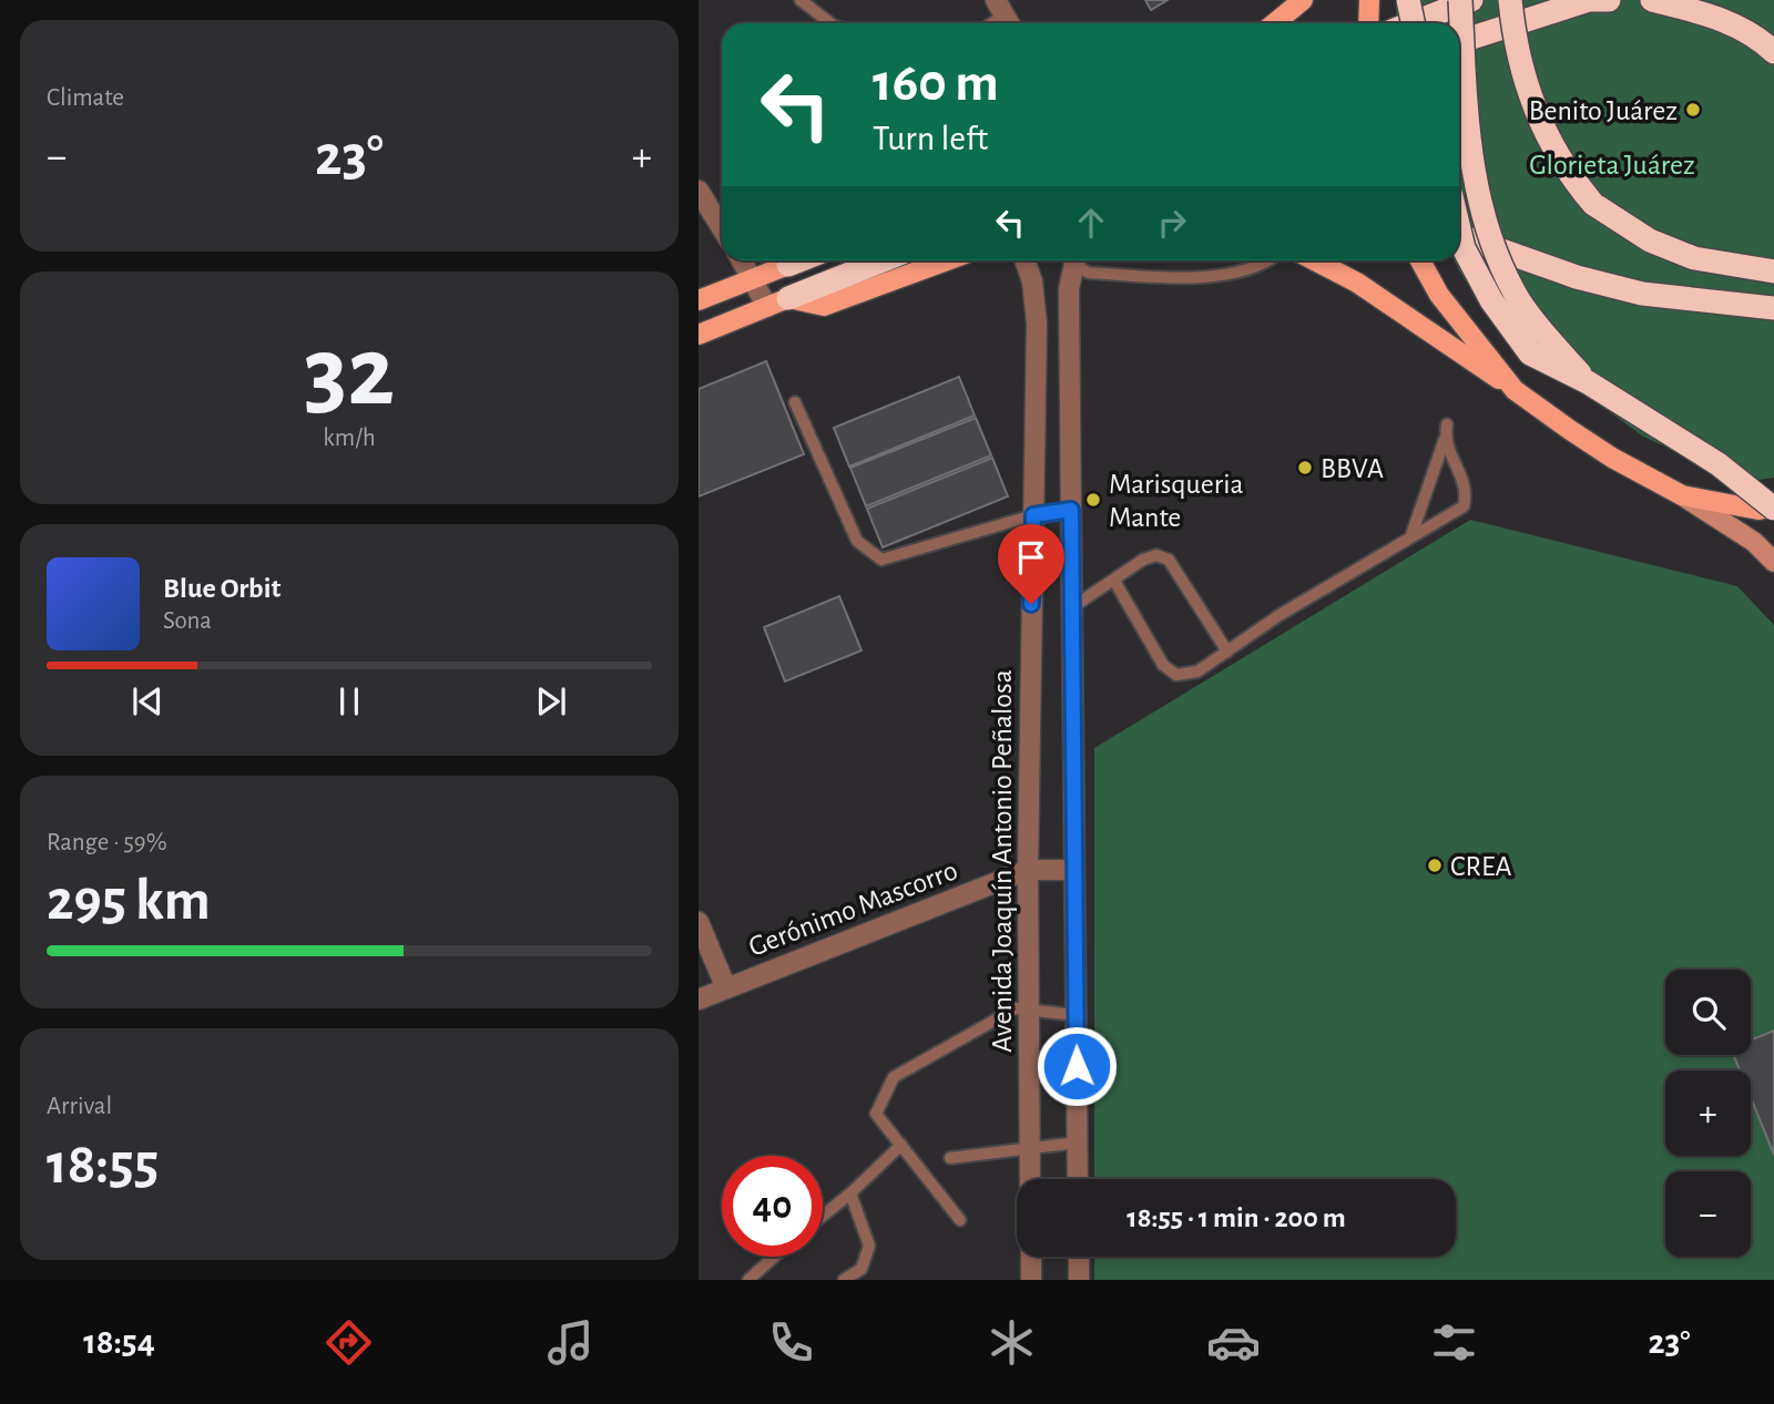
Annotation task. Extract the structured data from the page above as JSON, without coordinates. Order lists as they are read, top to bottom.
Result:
{
  "streets": {
    "street": ["Avenida Joaquín Antonio Peñalosa", "Gerónimo Mascorro"]
  },
  "crossings": [
    ["Avenida Joaquín Antonio Peñalosa", "Gerónimo Mascorro"]
  ],
  "parks": ["Glorieta Juárez"],
  "places": [
    "Benito Juárez",
    "BBVA",
    "Marisqueria Mante",
    "CREA"
  ],
  "page": {
    "tile": [
      "Climate",
      ["32", "km/h"],
      ["Range · 59%", "295 km"],
      ["Arrival", "18:55"]
    ],
    "turn": ["160 m", "Turn left"],
    "heat": ["−", "23°", "+"],
    "song": ["Blue Orbit", "Sona"],
    "map_buttons": ["+", "−"],
    "limit": "40",
    "trip": "18:55 · 1 min · 200 m",
    "tabs": ["18:54", "23°"]
  }
}
